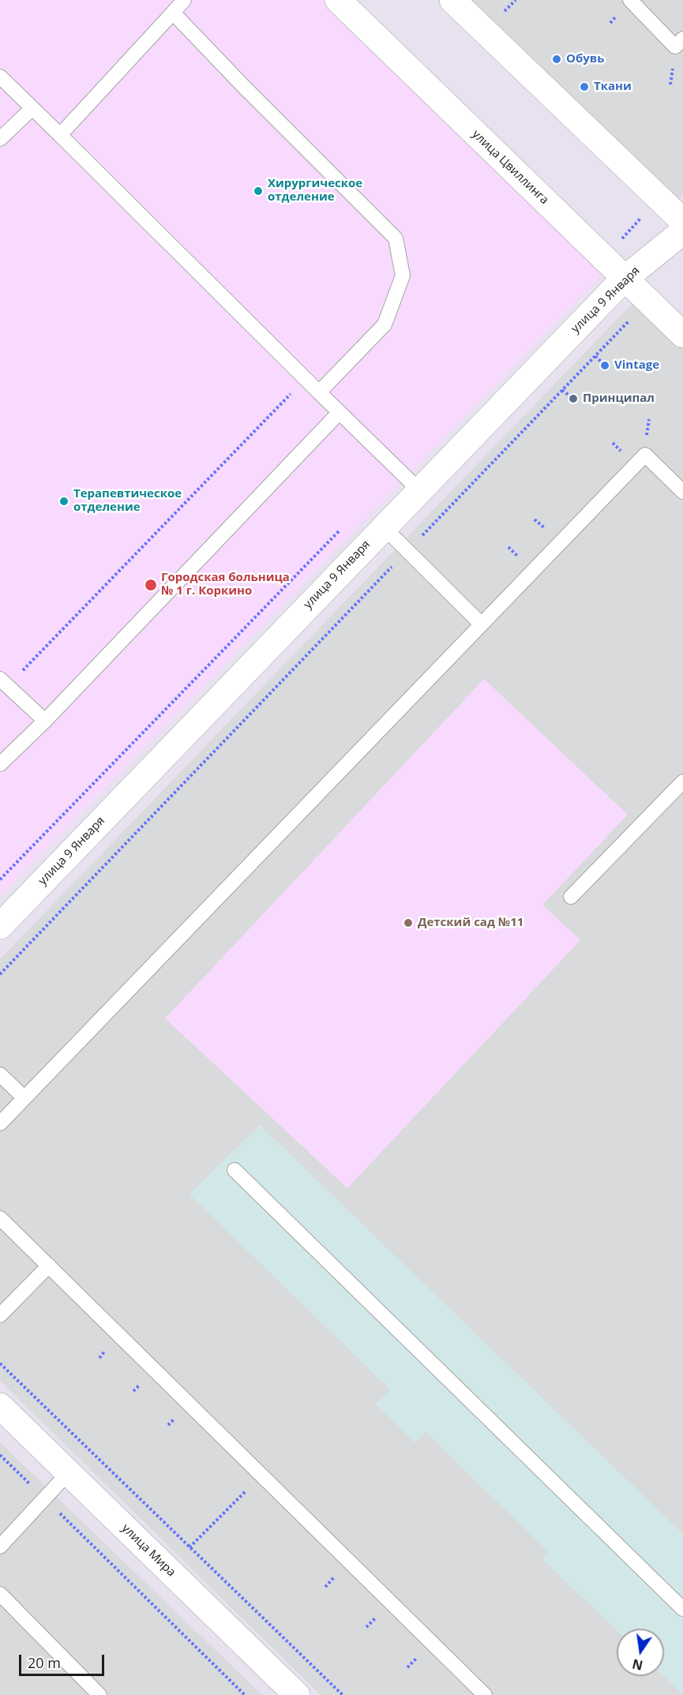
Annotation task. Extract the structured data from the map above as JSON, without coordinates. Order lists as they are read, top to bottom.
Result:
{
  "streets": {
    "street": ["улица Цвиллинга", "улица 9 Января", "улица Мира"]
  },
  "crossings": [
    ["улица Цвиллинга", "улица 9 Января"]
  ],
  "places": [
    "Обувь",
    "Ткани",
    "Хирургическое отделение",
    "Vintage",
    "Принципал",
    "Терапевтическое отделение",
    "Городская больница № 1 г. Коркино",
    "Детский сад №11"
  ],
  "scale_bar": "20 m",
  "north": "bottom"
}
